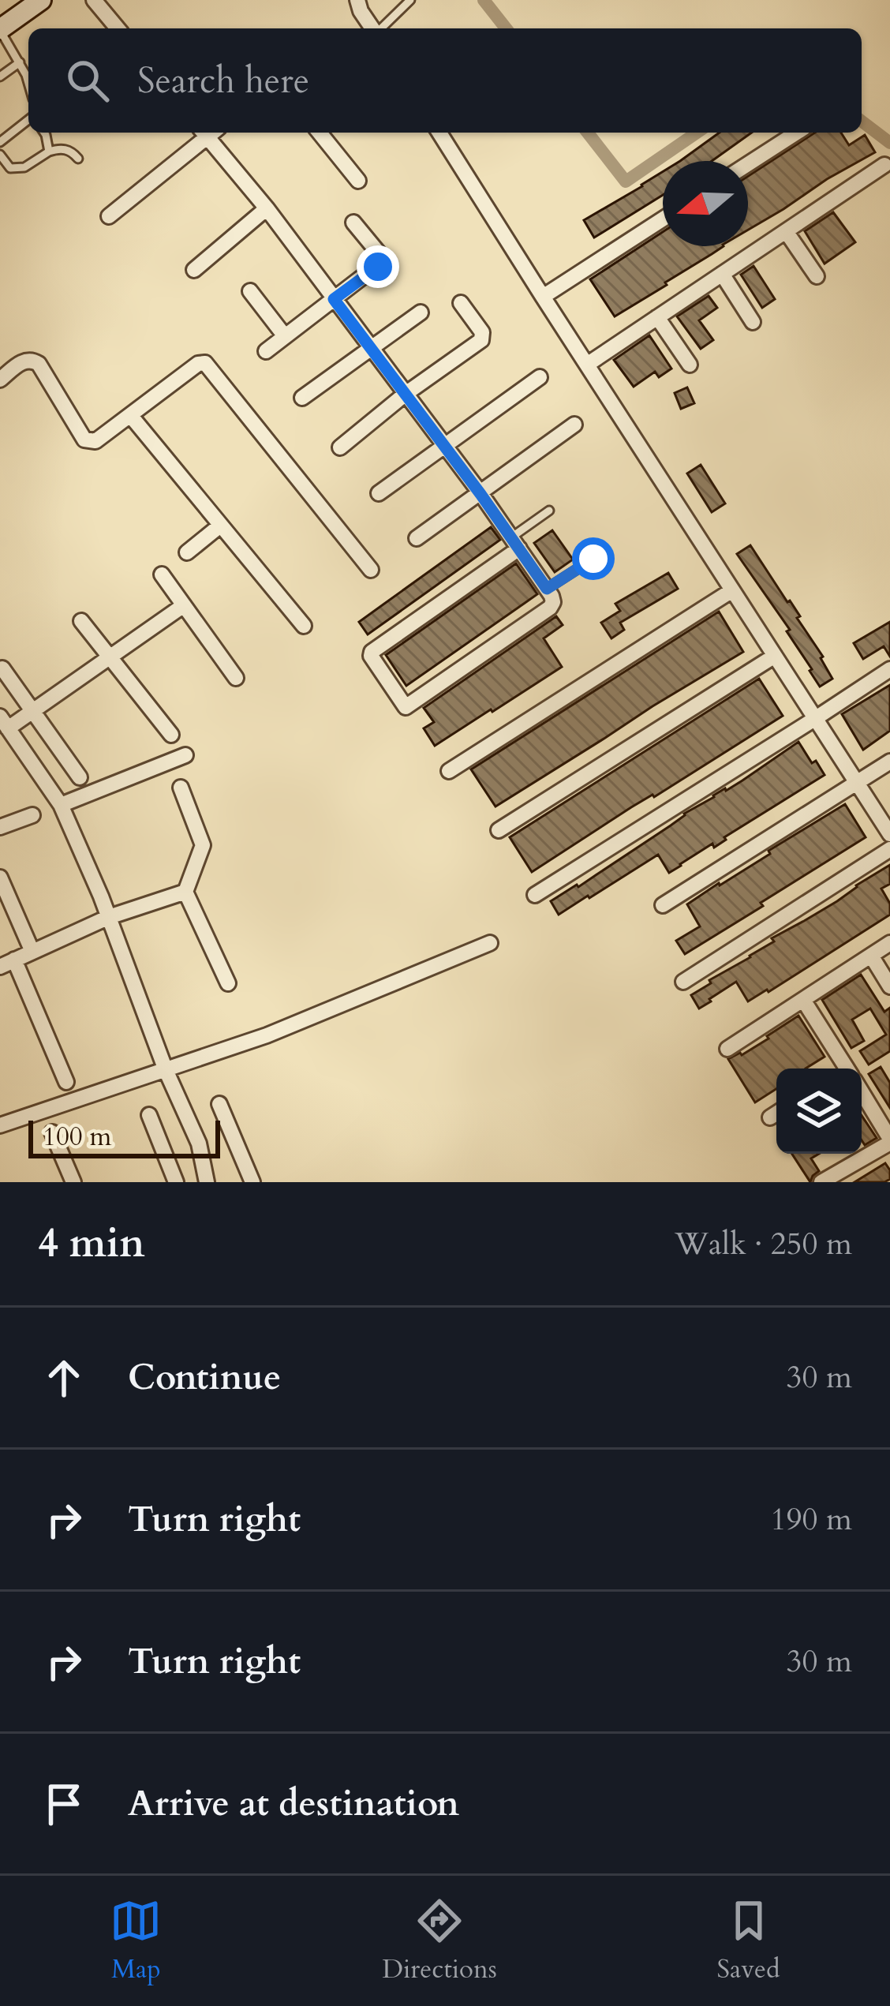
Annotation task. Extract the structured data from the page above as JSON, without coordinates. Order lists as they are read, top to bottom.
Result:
{
  "scale_bar": "100 m",
  "north": "left",
  "page": {
    "search": "Search here",
    "scale": "100 m",
    "heading": ["4 min", "Walk · 250 m"],
    "list": [
      ["Continue", "30 m"],
      ["Turn right", "190 m"],
      ["Turn right", "30 m"],
      "Arrive at destination"
    ],
    "nav": ["Map", "Directions", "Saved"]
  }
}
